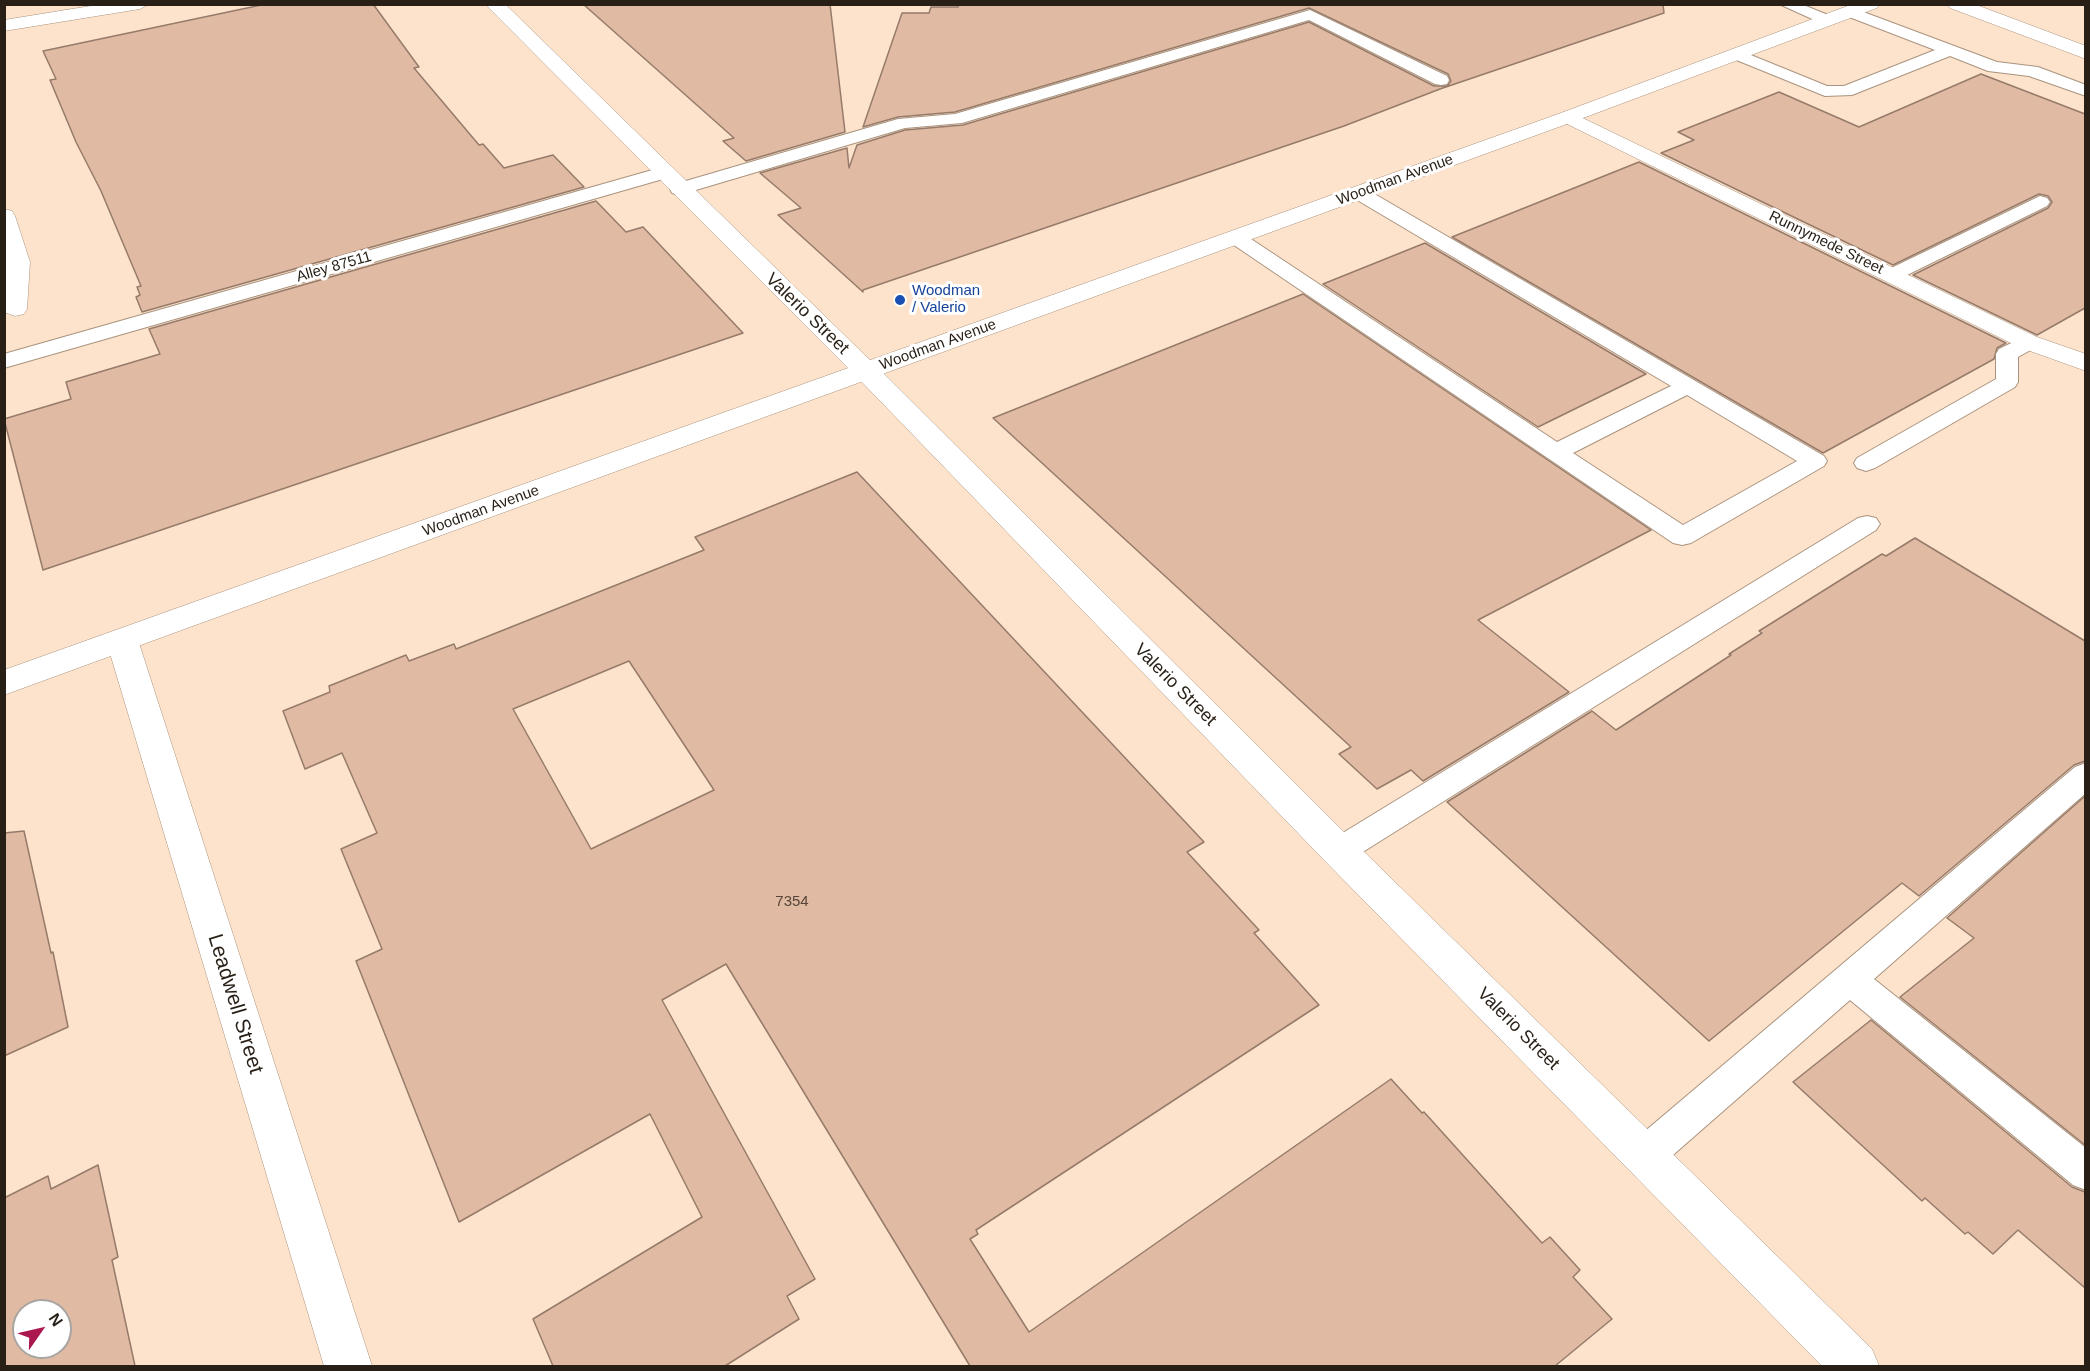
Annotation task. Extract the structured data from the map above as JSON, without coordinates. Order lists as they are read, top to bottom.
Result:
{
  "streets": {
    "street": [
      "Woodman Avenue",
      "Runnymede Street",
      "Valerio Street",
      "Leadwell Street"
    ],
    "lane": ["Alley 87511"]
  },
  "crossings": [
    ["Woodman Avenue", "Runnymede Street"],
    ["Woodman Avenue", "Valerio Street"],
    ["Woodman Avenue", "Leadwell Street"],
    ["Alley 87511", "Valerio Street"]
  ],
  "places": ["Woodman / Valerio"],
  "house_numbers": ["7354"],
  "north": "top right"
}
